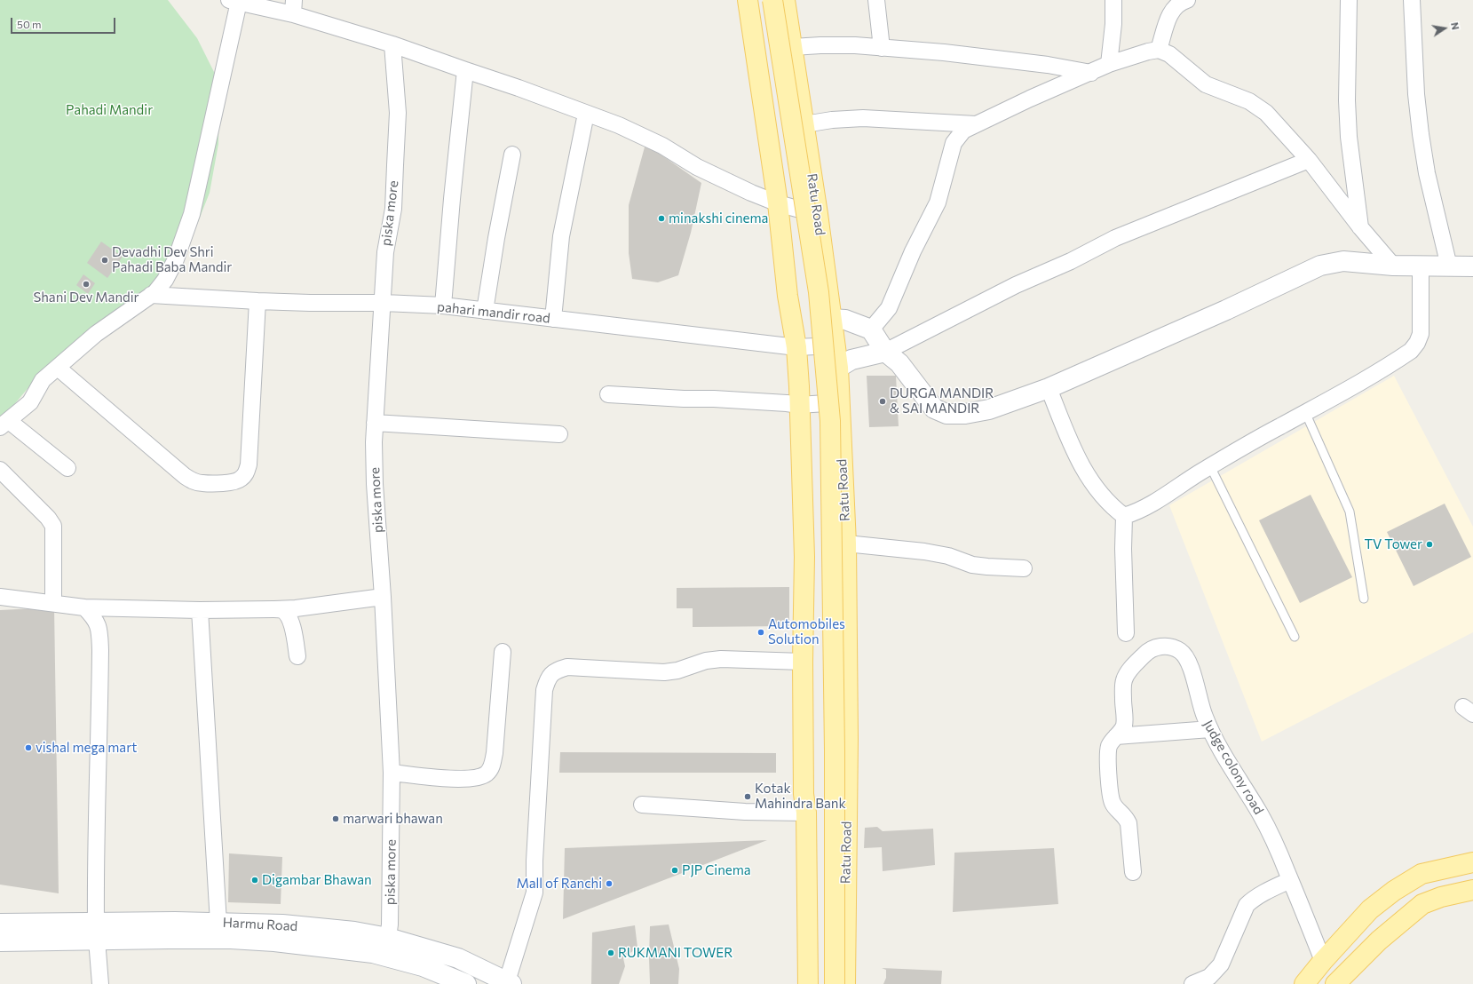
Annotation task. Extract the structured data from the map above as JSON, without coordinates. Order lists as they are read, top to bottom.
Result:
{
  "streets": {
    "main road": ["Ratu Road", "Harmu Road"],
    "street": ["piska more", "pahari mandir road", "Judge colony road"]
  },
  "crossings": [
    ["Ratu Road", "pahari mandir road"],
    ["piska more", "pahari mandir road"],
    ["piska more", "Harmu Road"]
  ],
  "parks": ["Pahadi Mandir"],
  "places": [
    "minakshi cinema",
    "Devadhi Dev Shri Pahadi Baba Mandir",
    "Shani Dev Mandir",
    "DURGA MANDIR & SAI MANDIR",
    "TV Tower",
    "Automobiles Solution",
    "vishal mega mart",
    "Kotak Mahindra Bank",
    "marwari bhawan",
    "PJP Cinema",
    "Digambar Bhawan",
    "Mall of Ranchi",
    "RUKMANI TOWER"
  ],
  "scale_bar": "50 m",
  "north": "right"
}
